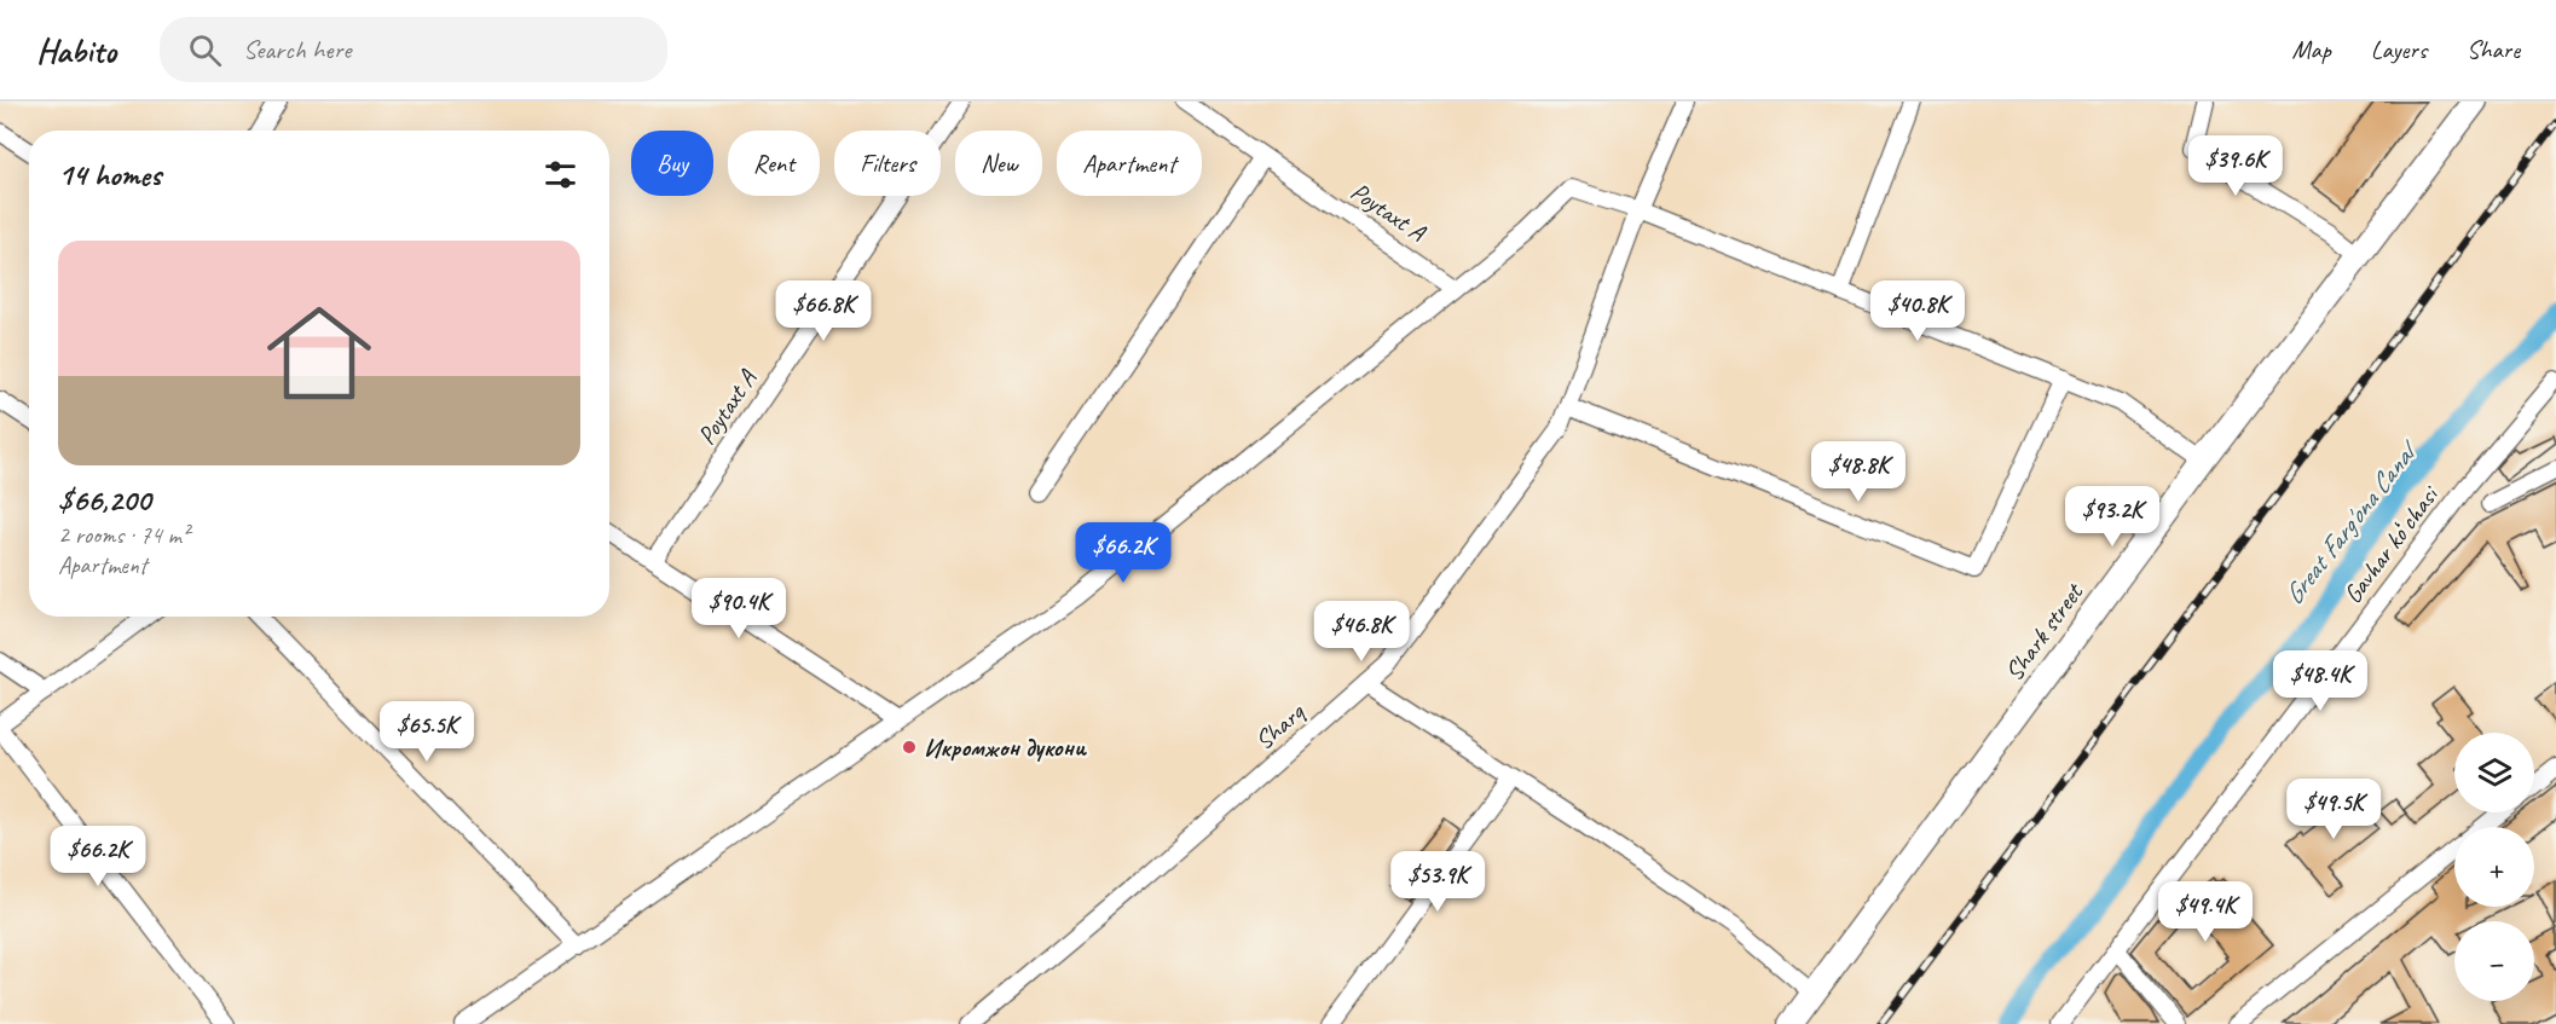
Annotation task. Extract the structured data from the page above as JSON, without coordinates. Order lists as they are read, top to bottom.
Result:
{
  "streets": {
    "main road": ["Shark street"],
    "street": ["Poytaxt A", "Gavhar koʻchasi", "Sharq"]
  },
  "water": ["Great Farg'ona Canal"],
  "places": ["Икромжон дукони"],
  "page": {
    "header": "Habito",
    "search": "Search here",
    "nav": ["Map", "Layers", "Share"],
    "chip": [
      "Buy",
      "Rent",
      "Filters",
      "New",
      "Apartment"
    ],
    "heading": "14 homes",
    "price": [
      "$39.6K",
      "$66.8K",
      "$40.8K",
      "$48.8K",
      "$93.2K",
      "$66.2K",
      "$90.4K",
      "$46.8K",
      "$48.4K",
      "$65.5K",
      "$49.5K",
      "$66.2K",
      "$53.9K",
      "$49.4K"
    ],
    "list": [
      {
        "name": "$66,200",
        "note": "2 rooms · 74 m² · Apartment"
      }
    ],
    "map_buttons": ["+", "−"]
  }
}
